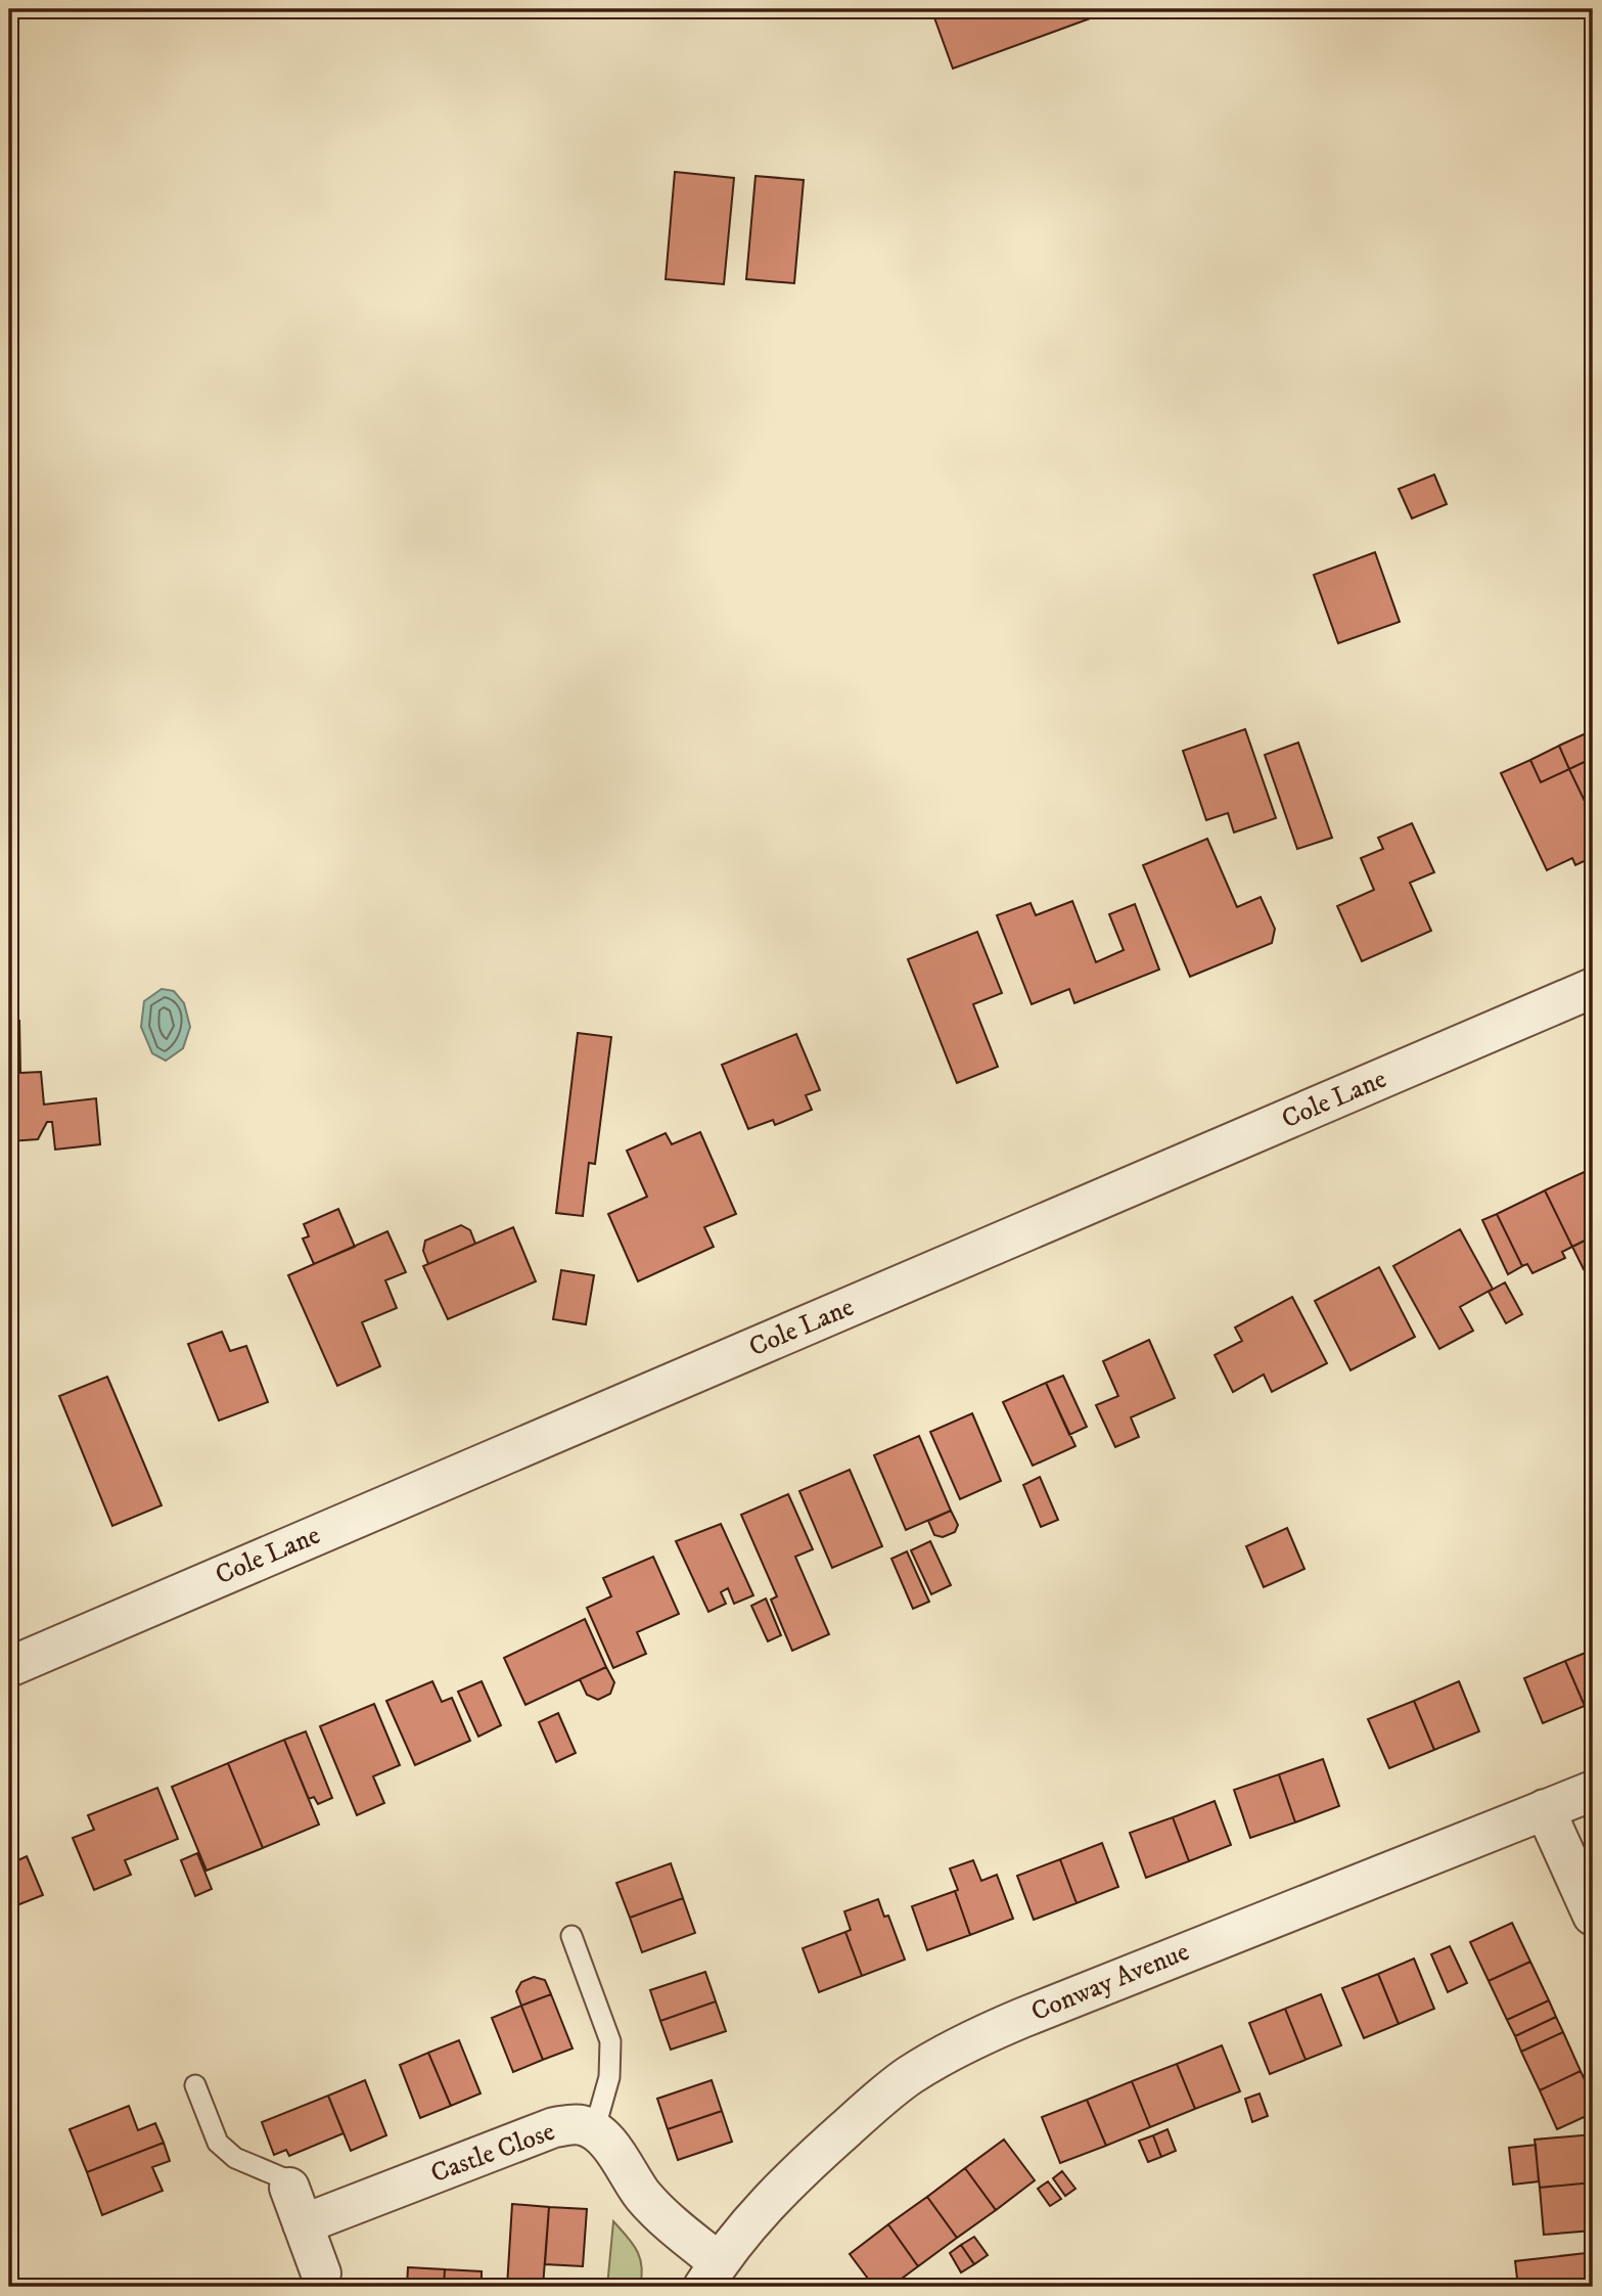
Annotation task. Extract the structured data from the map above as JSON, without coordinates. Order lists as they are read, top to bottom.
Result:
{
  "streets": {
    "street": ["Cole Lane", "Conway Avenue", "Castle Close"]
  },
  "crossings": [
    ["Conway Avenue", "Castle Close"]
  ]
}
